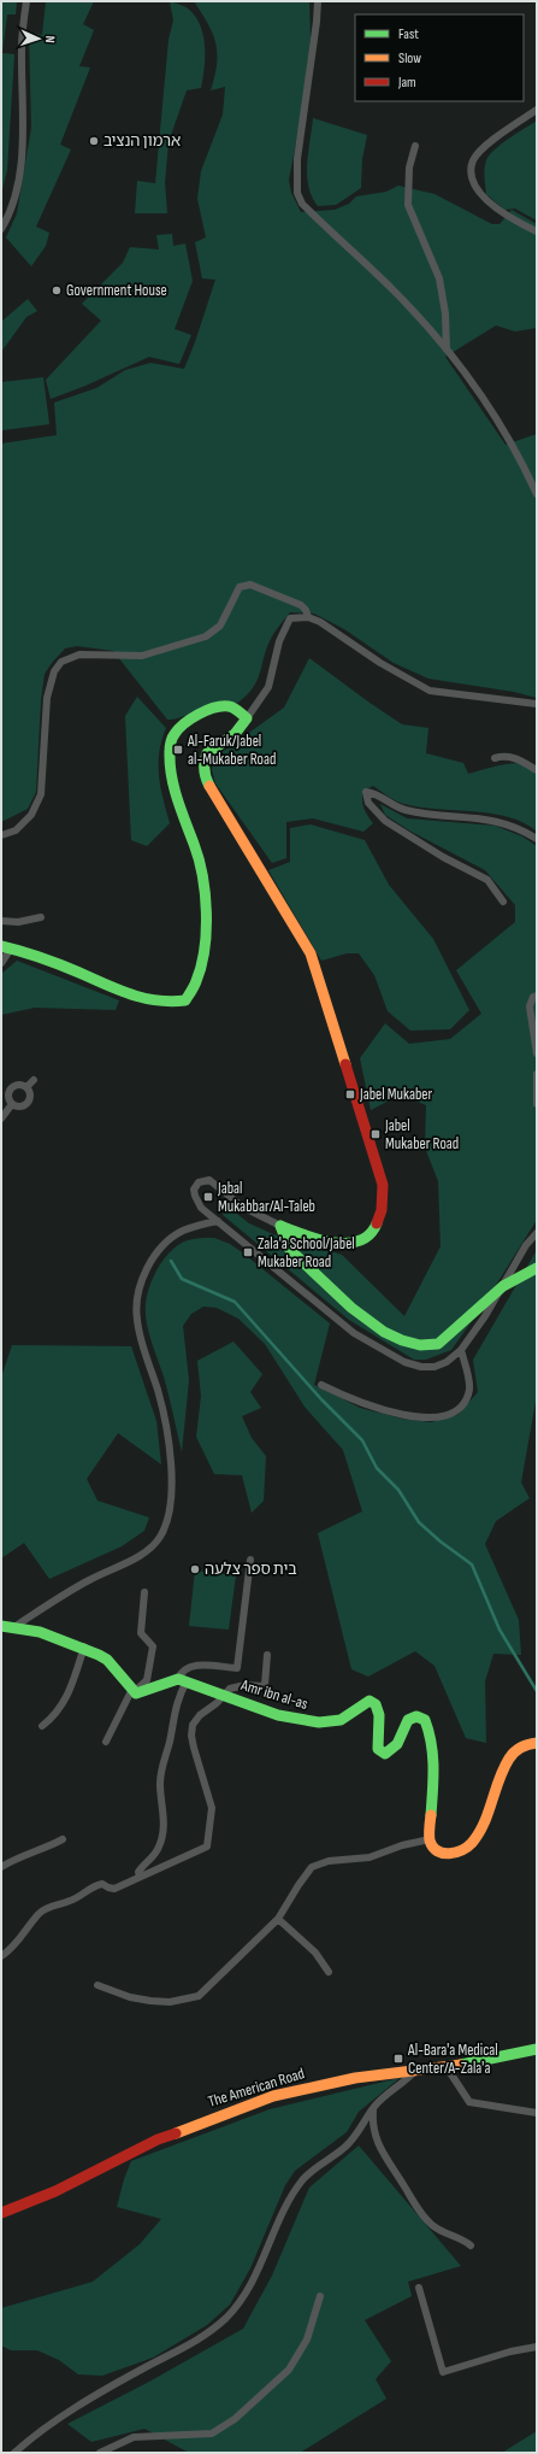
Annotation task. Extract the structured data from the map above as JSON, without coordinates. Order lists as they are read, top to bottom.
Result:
{
  "streets": {
    "street": ["Amr ibn al-as", "The American Road"]
  },
  "places": {
    "other": ["ארמון הנציב", "Government House", "בית ספר צלעה"],
    "transit": [
      "Al-Faruk/Jabel al-Mukaber Road",
      "Jabel Mukaber",
      "Jabel Mukaber Road",
      "Jabal Mukabbar/Al-Taleb",
      "Zala'a School/Jabel Mukaber Road",
      "Al-Bara'a Medical Center/A-Zala'a"
    ]
  },
  "legend": ["Fast", "Slow", "Jam"],
  "north": "right"
}
